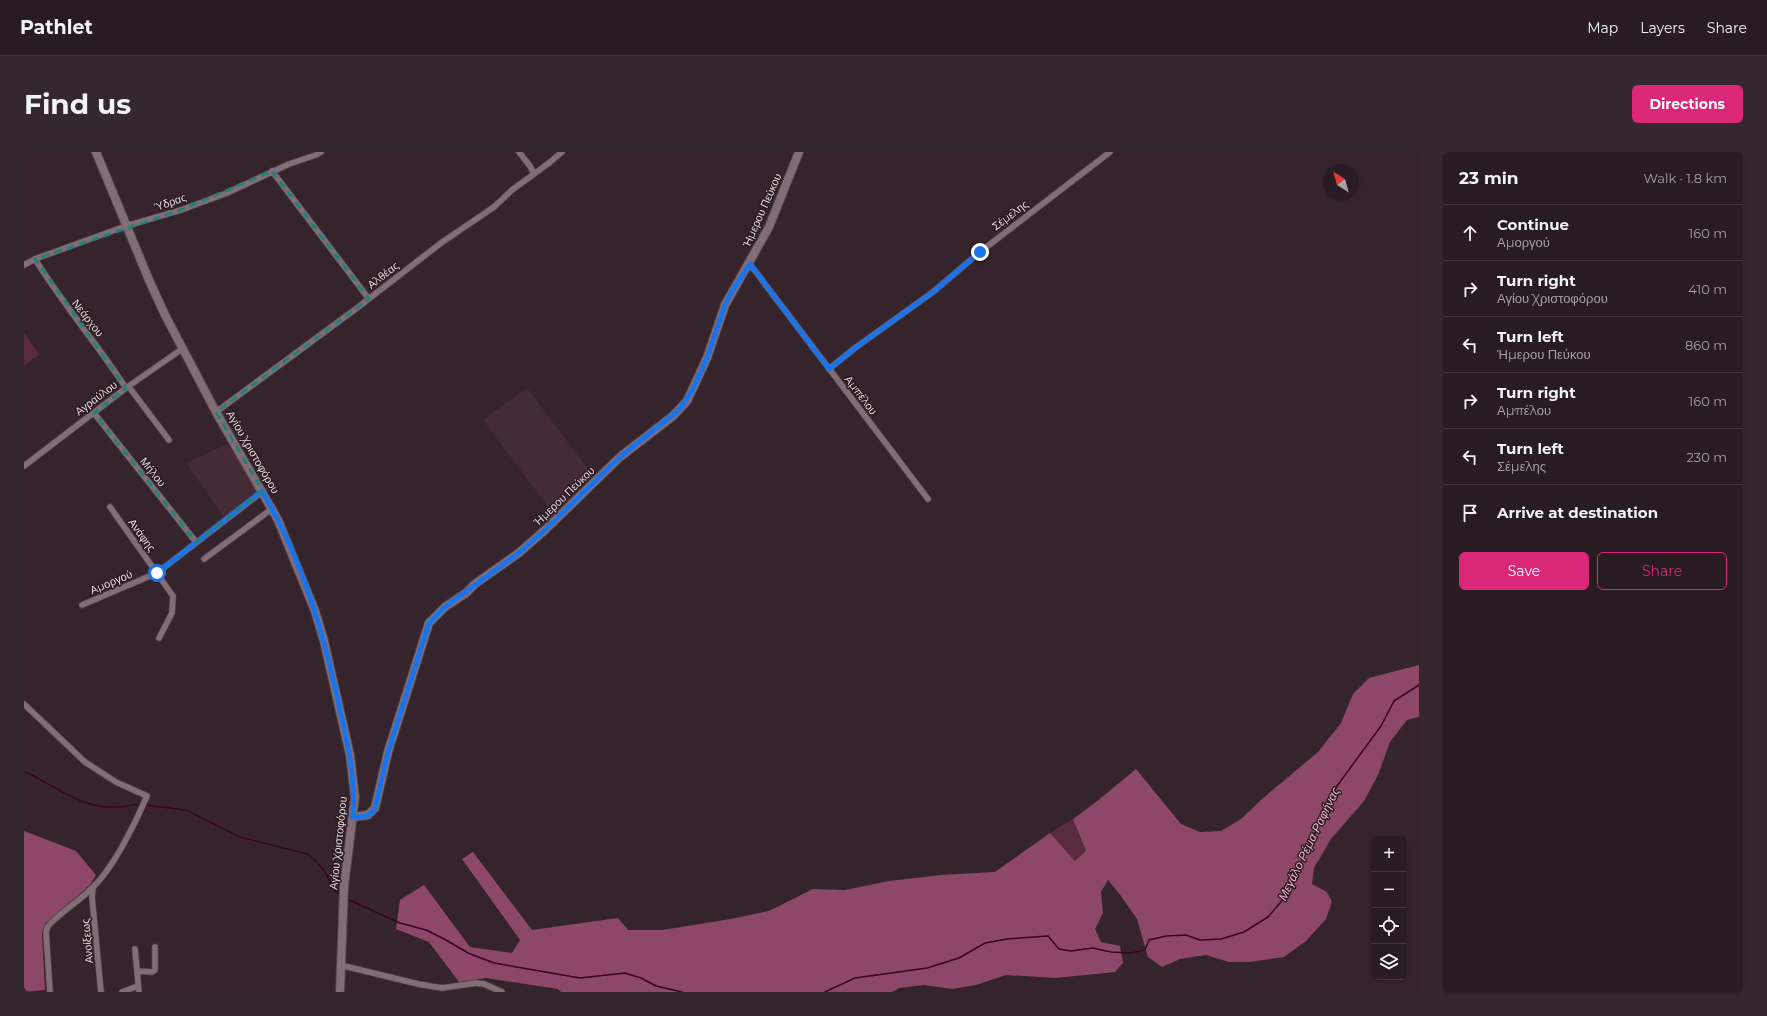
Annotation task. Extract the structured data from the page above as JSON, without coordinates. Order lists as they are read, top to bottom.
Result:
{
  "streets": {
    "main road": ["Ήμερου Πεύκου", "Αγίου Χριστοφόρου"],
    "street": [
      "Ύδρας",
      "Σέμελης",
      "Αλθέας",
      "Νεάρχου",
      "Αμπέλου",
      "Αγραύλου",
      "Μήλου",
      "Ανάφης",
      "Αμοργού",
      "Ανοίξεως"
    ]
  },
  "crossings": [
    ["Ύδρας", "Νεάρχου"],
    ["Ύδρας", "Αγίου Χριστοφόρου"],
    ["Ήμερου Πεύκου", "Αμπέλου"],
    ["Ήμερου Πεύκου", "Αγίου Χριστοφόρου"],
    ["Σέμελης", "Αμπέλου"],
    ["Αλθέας", "Αγίου Χριστοφόρου"],
    ["Νεάρχου", "Αγραύλου"],
    ["Αγραύλου", "Αγίου Χριστοφόρου"],
    ["Αγραύλου", "Μήλου"],
    ["Αγίου Χριστοφόρου", "Αμοργού"],
    ["Μήλου", "Αμοργού"],
    ["Ανάφης", "Αμοργού"]
  ],
  "water": ["Μεγάλο Ρέμα Ραφήνας"],
  "north": "top left",
  "page": {
    "header": "Pathlet",
    "nav": ["Map", "Layers", "Share"],
    "buttons": [
      "Directions",
      ["Save", "Share"]
    ],
    "title": "Find us",
    "heading": ["23 min", "Walk · 1.8 km"],
    "list": [
      ["Continue", "Αμοργού", "160 m"],
      ["Turn right", "Αγίου Χριστοφόρου", "410 m"],
      ["Turn left", "Ήμερου Πεύκου", "860 m"],
      ["Turn right", "Αμπέλου", "160 m"],
      ["Turn left", "Σέμελης", "230 m"],
      "Arrive at destination"
    ],
    "map_buttons": ["+", "−"]
  }
}
